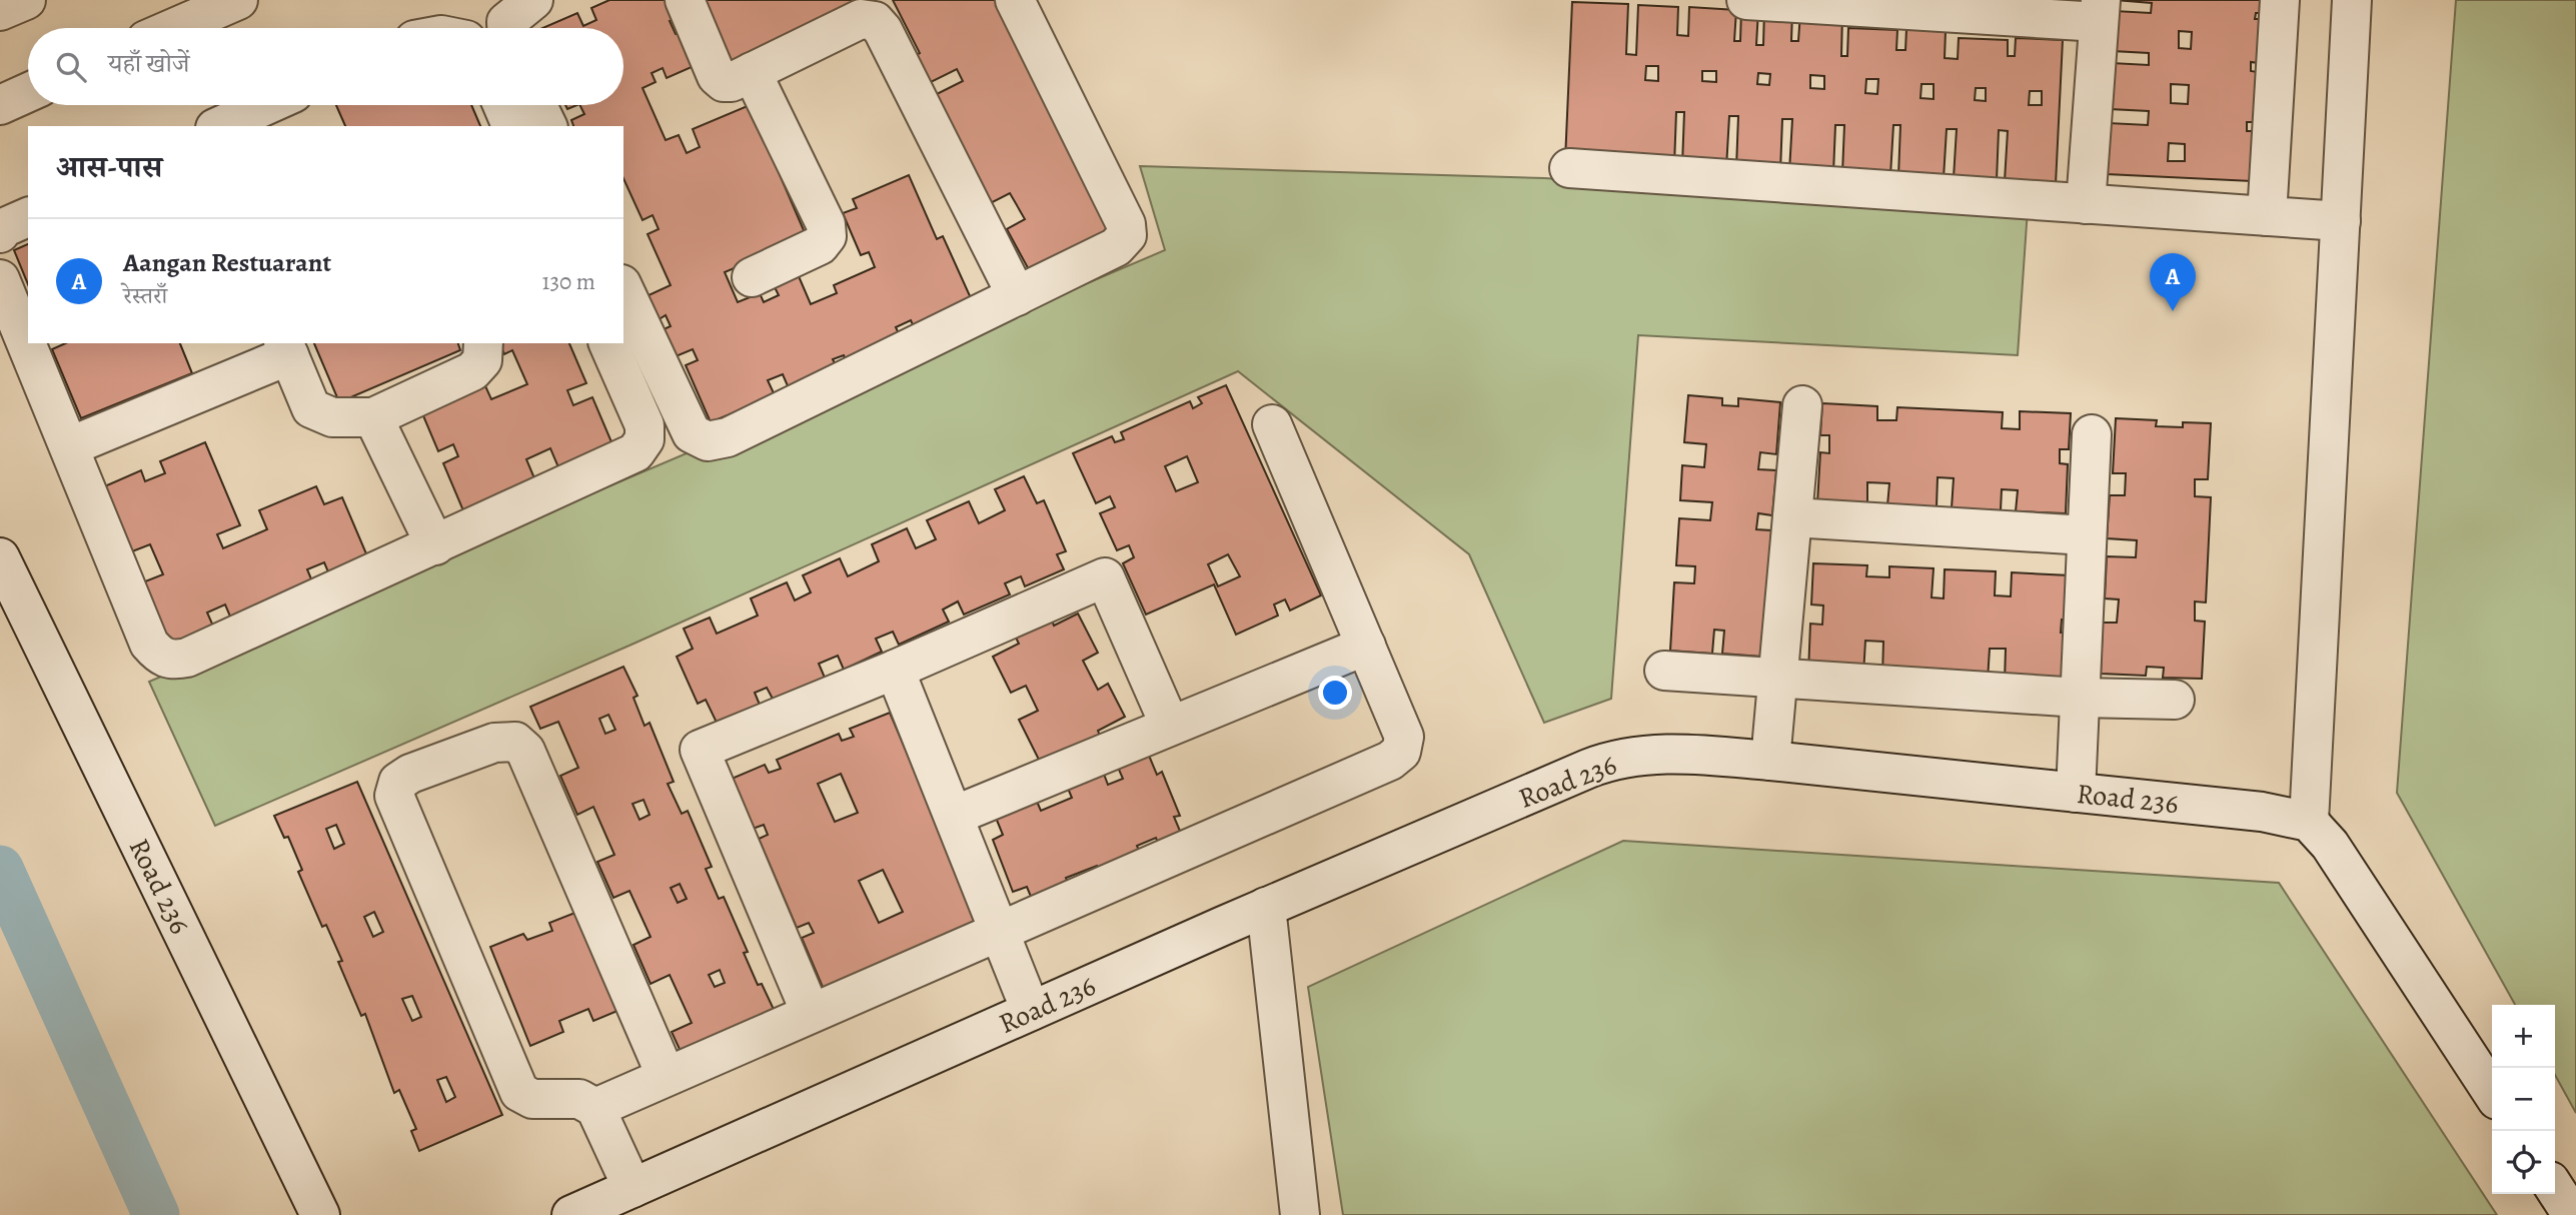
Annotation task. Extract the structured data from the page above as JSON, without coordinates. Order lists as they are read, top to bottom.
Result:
{
  "streets": {
    "street": ["Road 236"]
  },
  "page": {
    "search": "यहाँ खोजें",
    "heading": "आस-पास",
    "list": [
      {
        "mark": "A",
        "name": "Aangan Restuarant",
        "note": "रेस्तराँ",
        "value": "130 m"
      }
    ],
    "pins": "A",
    "map_buttons": ["+", "−"]
  }
}
